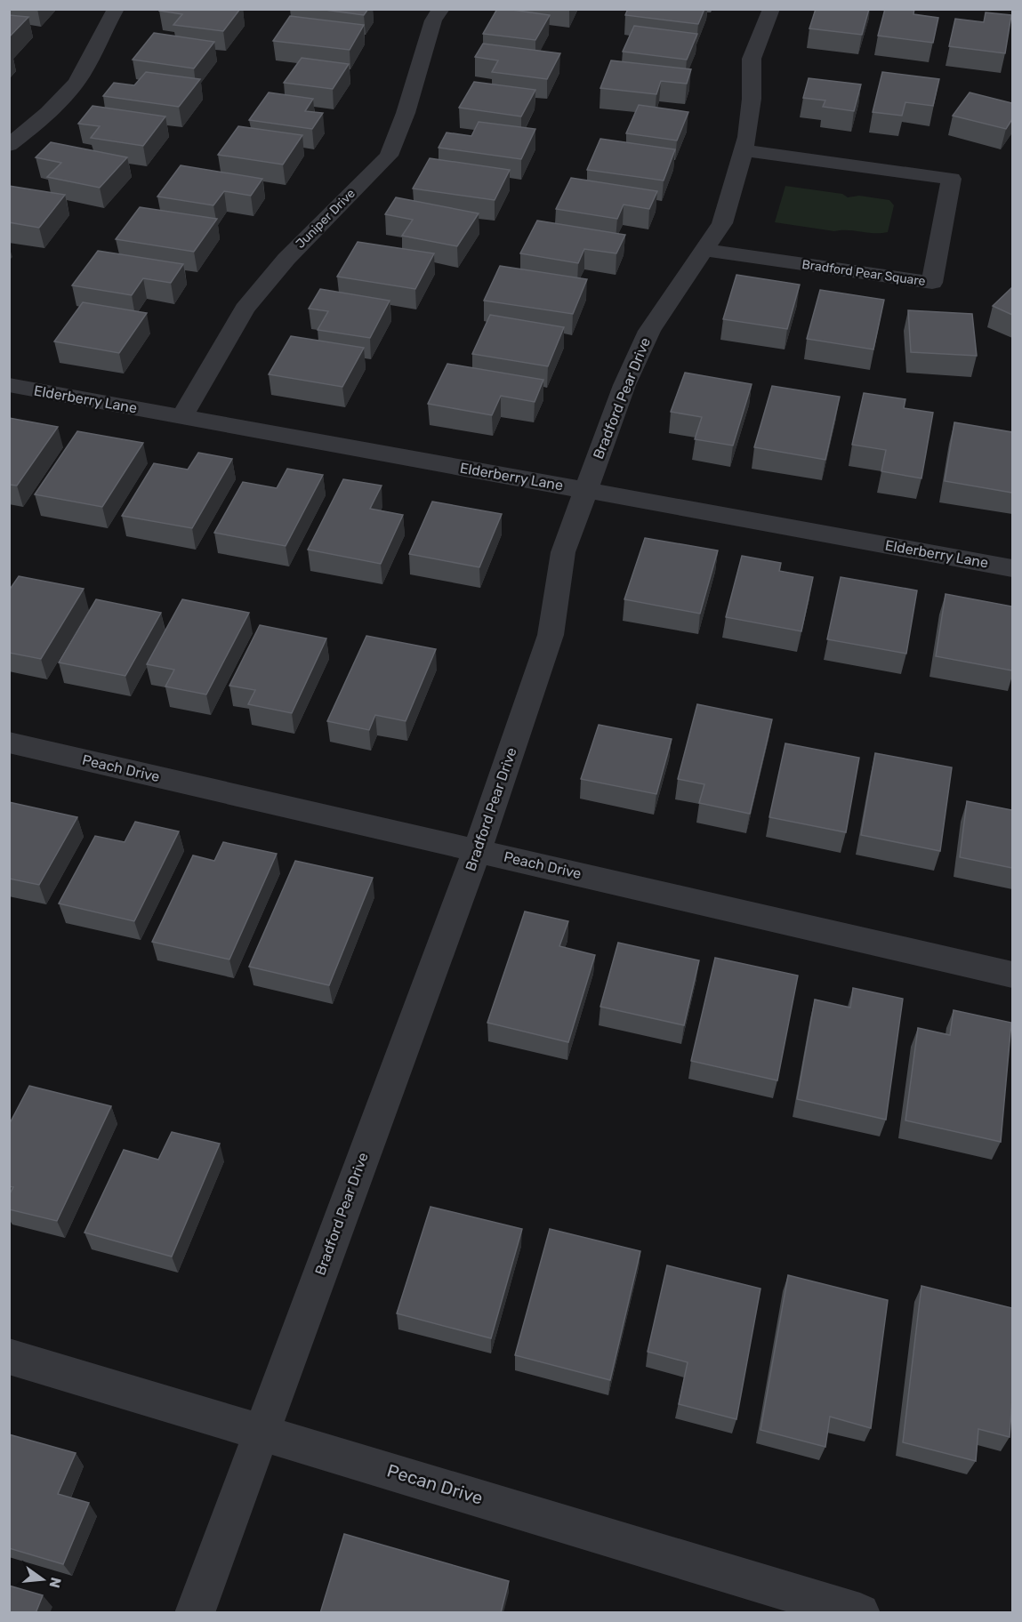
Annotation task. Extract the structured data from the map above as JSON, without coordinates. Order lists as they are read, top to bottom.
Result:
{
  "streets": {
    "street": [
      "Juniper Drive",
      "Bradford Pear Square",
      "Bradford Pear Drive",
      "Elderberry Lane",
      "Peach Drive",
      "Pecan Drive"
    ]
  },
  "crossings": [
    ["Juniper Drive", "Elderberry Lane"],
    ["Bradford Pear Square", "Bradford Pear Drive"],
    ["Bradford Pear Drive", "Elderberry Lane"],
    ["Bradford Pear Drive", "Peach Drive"],
    ["Bradford Pear Drive", "Pecan Drive"]
  ],
  "north": "right"
}
